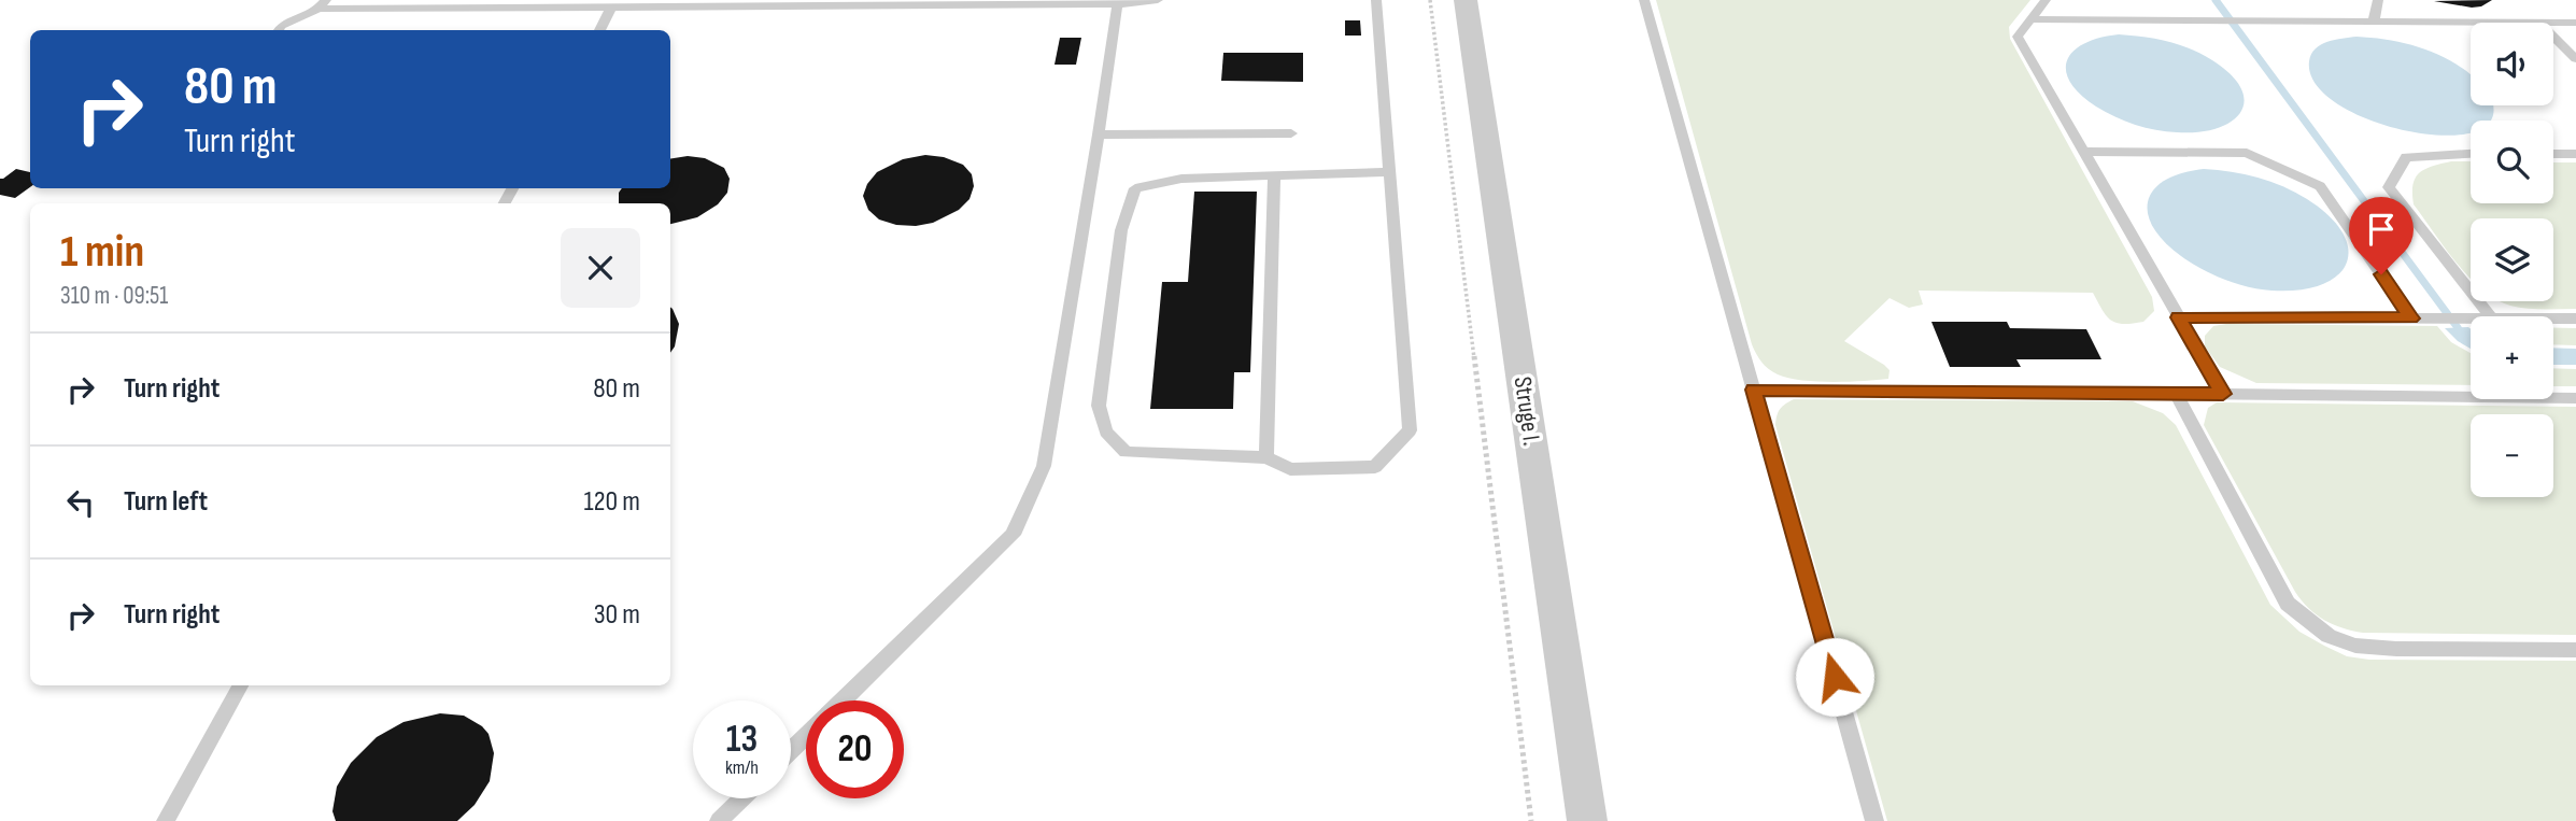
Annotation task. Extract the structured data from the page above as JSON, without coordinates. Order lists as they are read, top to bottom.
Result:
{
  "streets": {
    "street": ["Struge I."]
  },
  "page": {
    "map_buttons": ["+", "−"],
    "turn": ["80 m", "Turn right"],
    "heading": ["1 min", "310 m · 09:51"],
    "list": [
      {
        "name": "Turn right",
        "value": "80 m"
      },
      {
        "name": "Turn left",
        "value": "120 m"
      },
      {
        "name": "Turn right",
        "value": "30 m"
      }
    ],
    "speed": "13 km/h",
    "limit": "20"
  }
}
